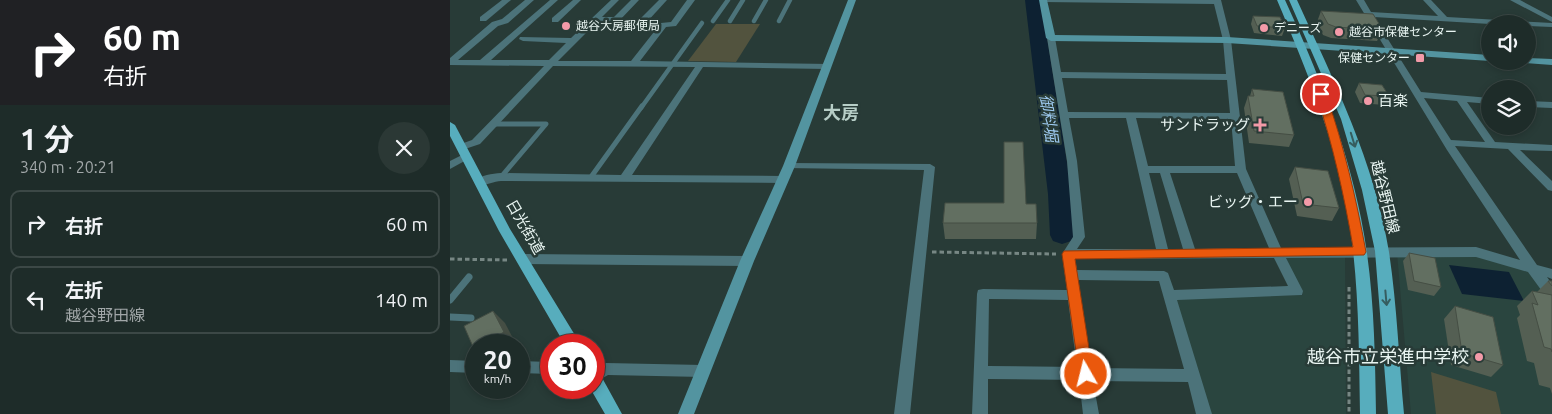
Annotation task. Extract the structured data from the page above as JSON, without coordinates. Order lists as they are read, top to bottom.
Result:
{
  "streets": {
    "main road": ["越谷野田線", "日光街道"]
  },
  "districts": ["大房"],
  "water": ["御料堀"],
  "places": {
    "other": [
      "越谷大房郵便局",
      "デニーズ",
      "越谷市保健センター",
      "百楽",
      "ビッグ・エー",
      "越谷市立栄進中学校"
    ],
    "transit": ["保健センター"],
    "health": ["サンドラッグ"]
  },
  "page": {
    "turn": ["60 m", "右折"],
    "heading": ["1 分", "340 m · 20:21"],
    "list": [
      {
        "name": "右折",
        "value": "60 m"
      },
      {
        "name": "左折",
        "note": "越谷野田線",
        "value": "140 m"
      }
    ],
    "speed": "20 km/h",
    "limit": "30"
  }
}
